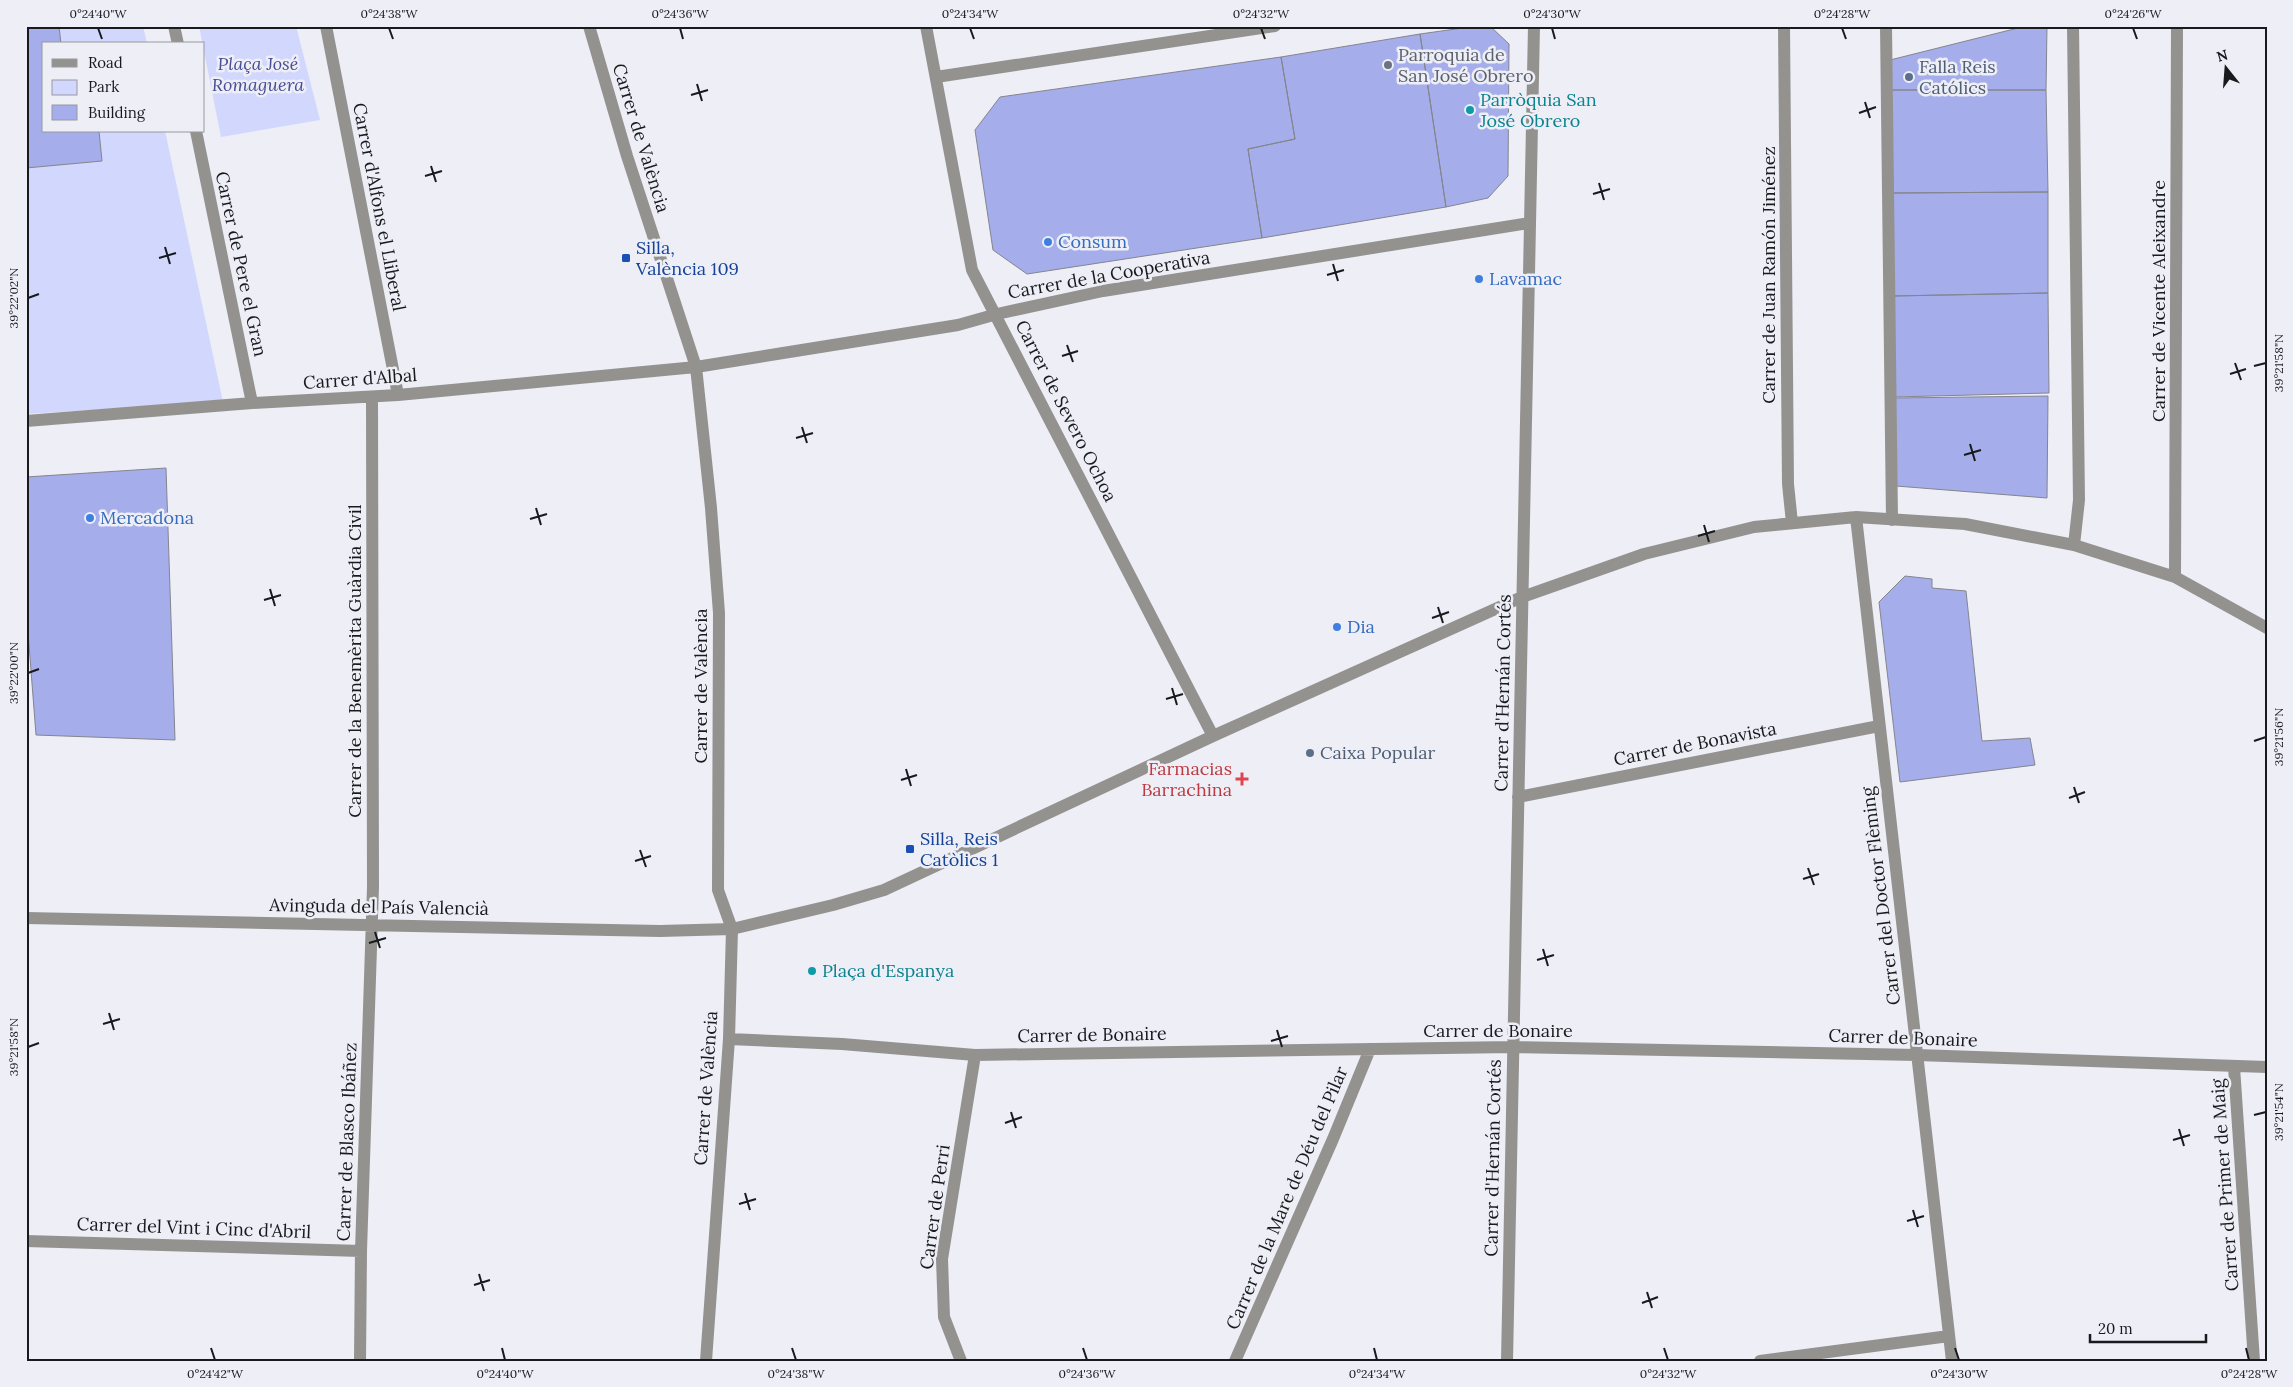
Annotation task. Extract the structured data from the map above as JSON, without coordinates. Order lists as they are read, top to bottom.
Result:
{
  "streets": {
    "street": [
      "Carrer de València",
      "Carrer d'Alfons el Lliberal",
      "Carrer de Pere el Gran",
      "Carrer de la Cooperativa",
      "Carrer de Juan Ramón Jiménez",
      "Carrer de Vicente Aleixandre",
      "Carrer d'Albal",
      "Carrer de Severo Ochoa",
      "Carrer de la Benemèrita Guàrdia Civil",
      "Carrer d'Hernán Cortés",
      "Carrer de Bonavista",
      "Carrer del Doctor Flèming",
      "Avinguda del País Valencià",
      "Carrer de Bonaire",
      "Carrer de Blasco Ibáñez",
      "Carrer de Primer de Maig",
      "Carrer de la Mare de Déu del Pilar",
      "Carrer de Perri",
      "Carrer del Vint i Cinc d'Abril"
    ]
  },
  "crossings": [
    ["Carrer de València", "Carrer de la Cooperativa"],
    ["Carrer de València", "Carrer d'Albal"],
    ["Carrer de València", "Avinguda del País Valencià"],
    ["Carrer de València", "Carrer de Bonaire"],
    ["Carrer d'Alfons el Lliberal", "Carrer d'Albal"],
    ["Carrer de Pere el Gran", "Carrer d'Albal"],
    ["Carrer de la Cooperativa", "Carrer d'Albal"],
    ["Carrer de la Cooperativa", "Carrer de Severo Ochoa"],
    ["Carrer de la Cooperativa", "Carrer d'Hernán Cortés"],
    ["Carrer de Juan Ramón Jiménez", "Avinguda del País Valencià"],
    ["Carrer de Vicente Aleixandre", "Avinguda del País Valencià"],
    ["Carrer d'Albal", "Carrer de la Benemèrita Guàrdia Civil"],
    ["Carrer de Severo Ochoa", "Avinguda del País Valencià"],
    ["Carrer de la Benemèrita Guàrdia Civil", "Avinguda del País Valencià"],
    ["Carrer de la Benemèrita Guàrdia Civil", "Carrer de Blasco Ibáñez"],
    ["Carrer d'Hernán Cortés", "Carrer de Bonavista"],
    ["Carrer d'Hernán Cortés", "Avinguda del País Valencià"],
    ["Carrer d'Hernán Cortés", "Carrer de Bonaire"],
    ["Carrer de Bonavista", "Carrer del Doctor Flèming"],
    ["Carrer del Doctor Flèming", "Avinguda del País Valencià"],
    ["Carrer del Doctor Flèming", "Carrer de Bonaire"],
    ["Avinguda del País Valencià", "Carrer de Blasco Ibáñez"],
    ["Carrer de Bonaire", "Carrer de Primer de Maig"],
    ["Carrer de Bonaire", "Carrer de la Mare de Déu del Pilar"],
    ["Carrer de Bonaire", "Carrer de Perri"],
    ["Carrer de Blasco Ibáñez", "Carrer del Vint i Cinc d'Abril"]
  ],
  "parks": ["Plaça José Romaguera"],
  "places": {
    "other": [
      "Parroquia de San José Obrero",
      "Falla Reis Católics",
      "Parròquia San José Obrero",
      "Consum",
      "Lavamac",
      "Mercadona",
      "Dia",
      "Caixa Popular",
      "Plaça d'Espanya"
    ],
    "transit": ["Silla, València 109", "Silla, Reis Catòlics 1"],
    "health": ["Farmacias Barrachina"]
  },
  "legend": ["Road", "Park", "Building"],
  "scale_bar": "20 m",
  "north": "top",
  "coordinates": [
    "0°24'40\"W",
    "0°24'38\"W",
    "0°24'36\"W",
    "0°24'34\"W",
    "0°24'32\"W",
    "0°24'30\"W",
    "0°24'28\"W",
    "0°24'26\"W",
    "39°22'02\"N",
    "39°21'58\"N",
    "39°22'00\"N",
    "39°21'56\"N",
    "39°21'54\"N",
    "0°24'42\"W"
  ]
}
